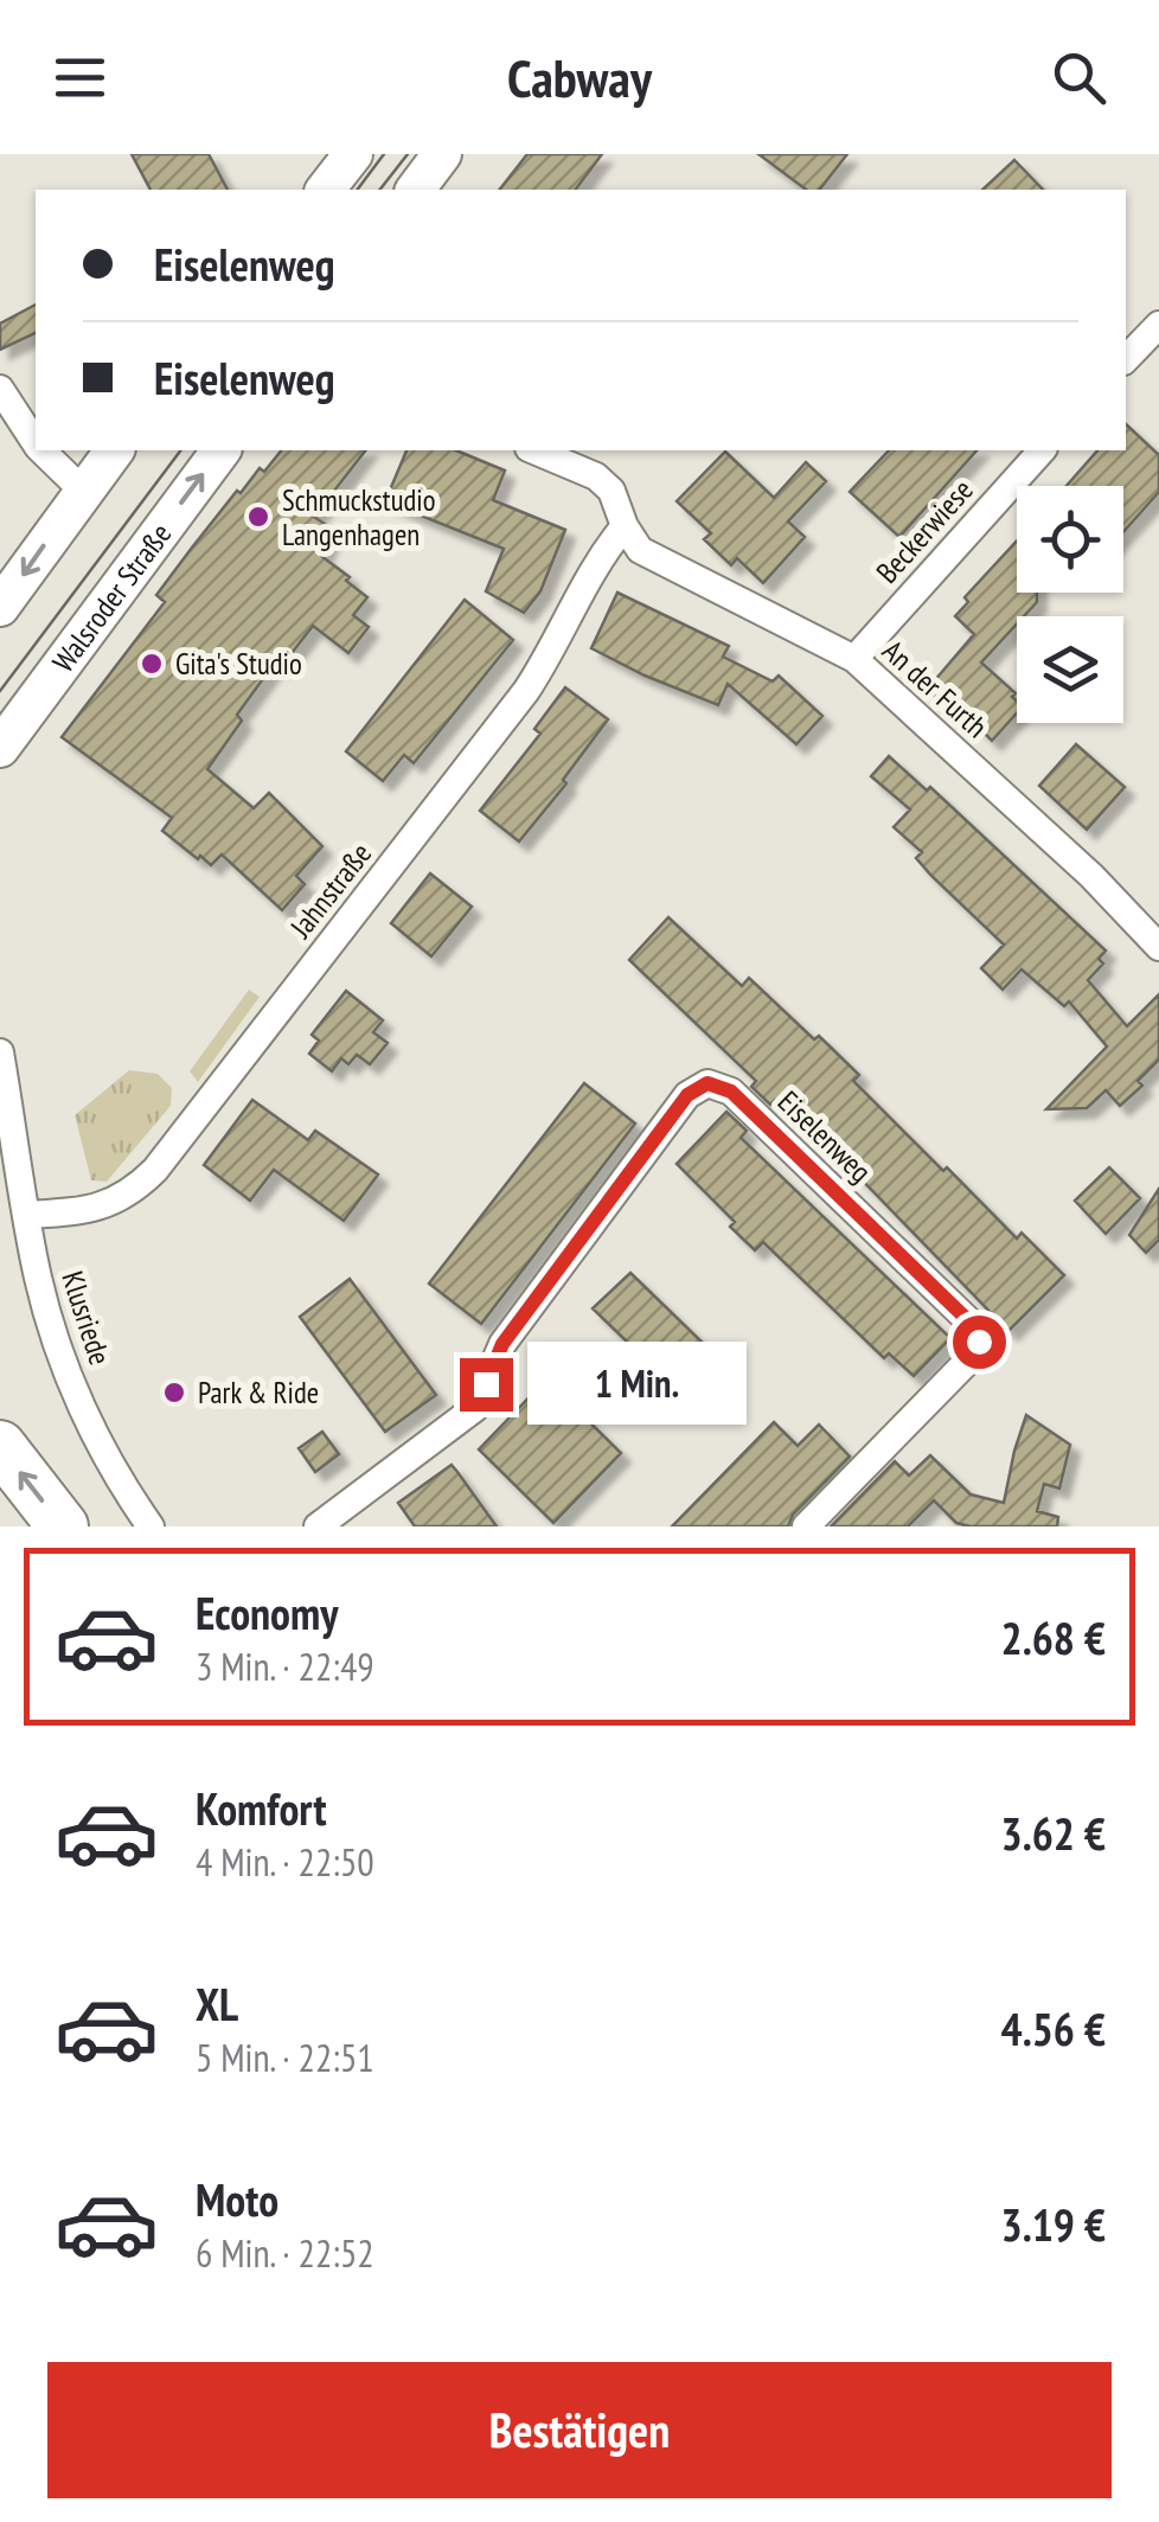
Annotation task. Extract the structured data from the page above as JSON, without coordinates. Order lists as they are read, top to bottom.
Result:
{
  "streets": {
    "main road": ["Walsroder Straße"],
    "street": [
      "Beckerwiese",
      "An der Furth",
      "Jahnstraße",
      "Eiselenweg",
      "Klusriede"
    ]
  },
  "crossings": [
    ["Beckerwiese", "An der Furth"],
    ["An der Furth", "Jahnstraße"],
    ["Jahnstraße", "Klusriede"]
  ],
  "places": ["Schmuckstudio Langenhagen", "Gita's Studio", "Park & Ride"],
  "page": {
    "header": "Cabway",
    "banner": ["Eiselenweg", "Eiselenweg"],
    "bubble": "1 Min.",
    "list": [
      {
        "name": "Economy",
        "note": "3 Min. · 22:49",
        "value": "2.68 €"
      },
      {
        "name": "Komfort",
        "note": "4 Min. · 22:50",
        "value": "3.62 €"
      },
      {
        "name": "XL",
        "note": "5 Min. · 22:51",
        "value": "4.56 €"
      },
      {
        "name": "Moto",
        "note": "6 Min. · 22:52",
        "value": "3.19 €"
      }
    ],
    "buttons": "Bestätigen"
  }
}
